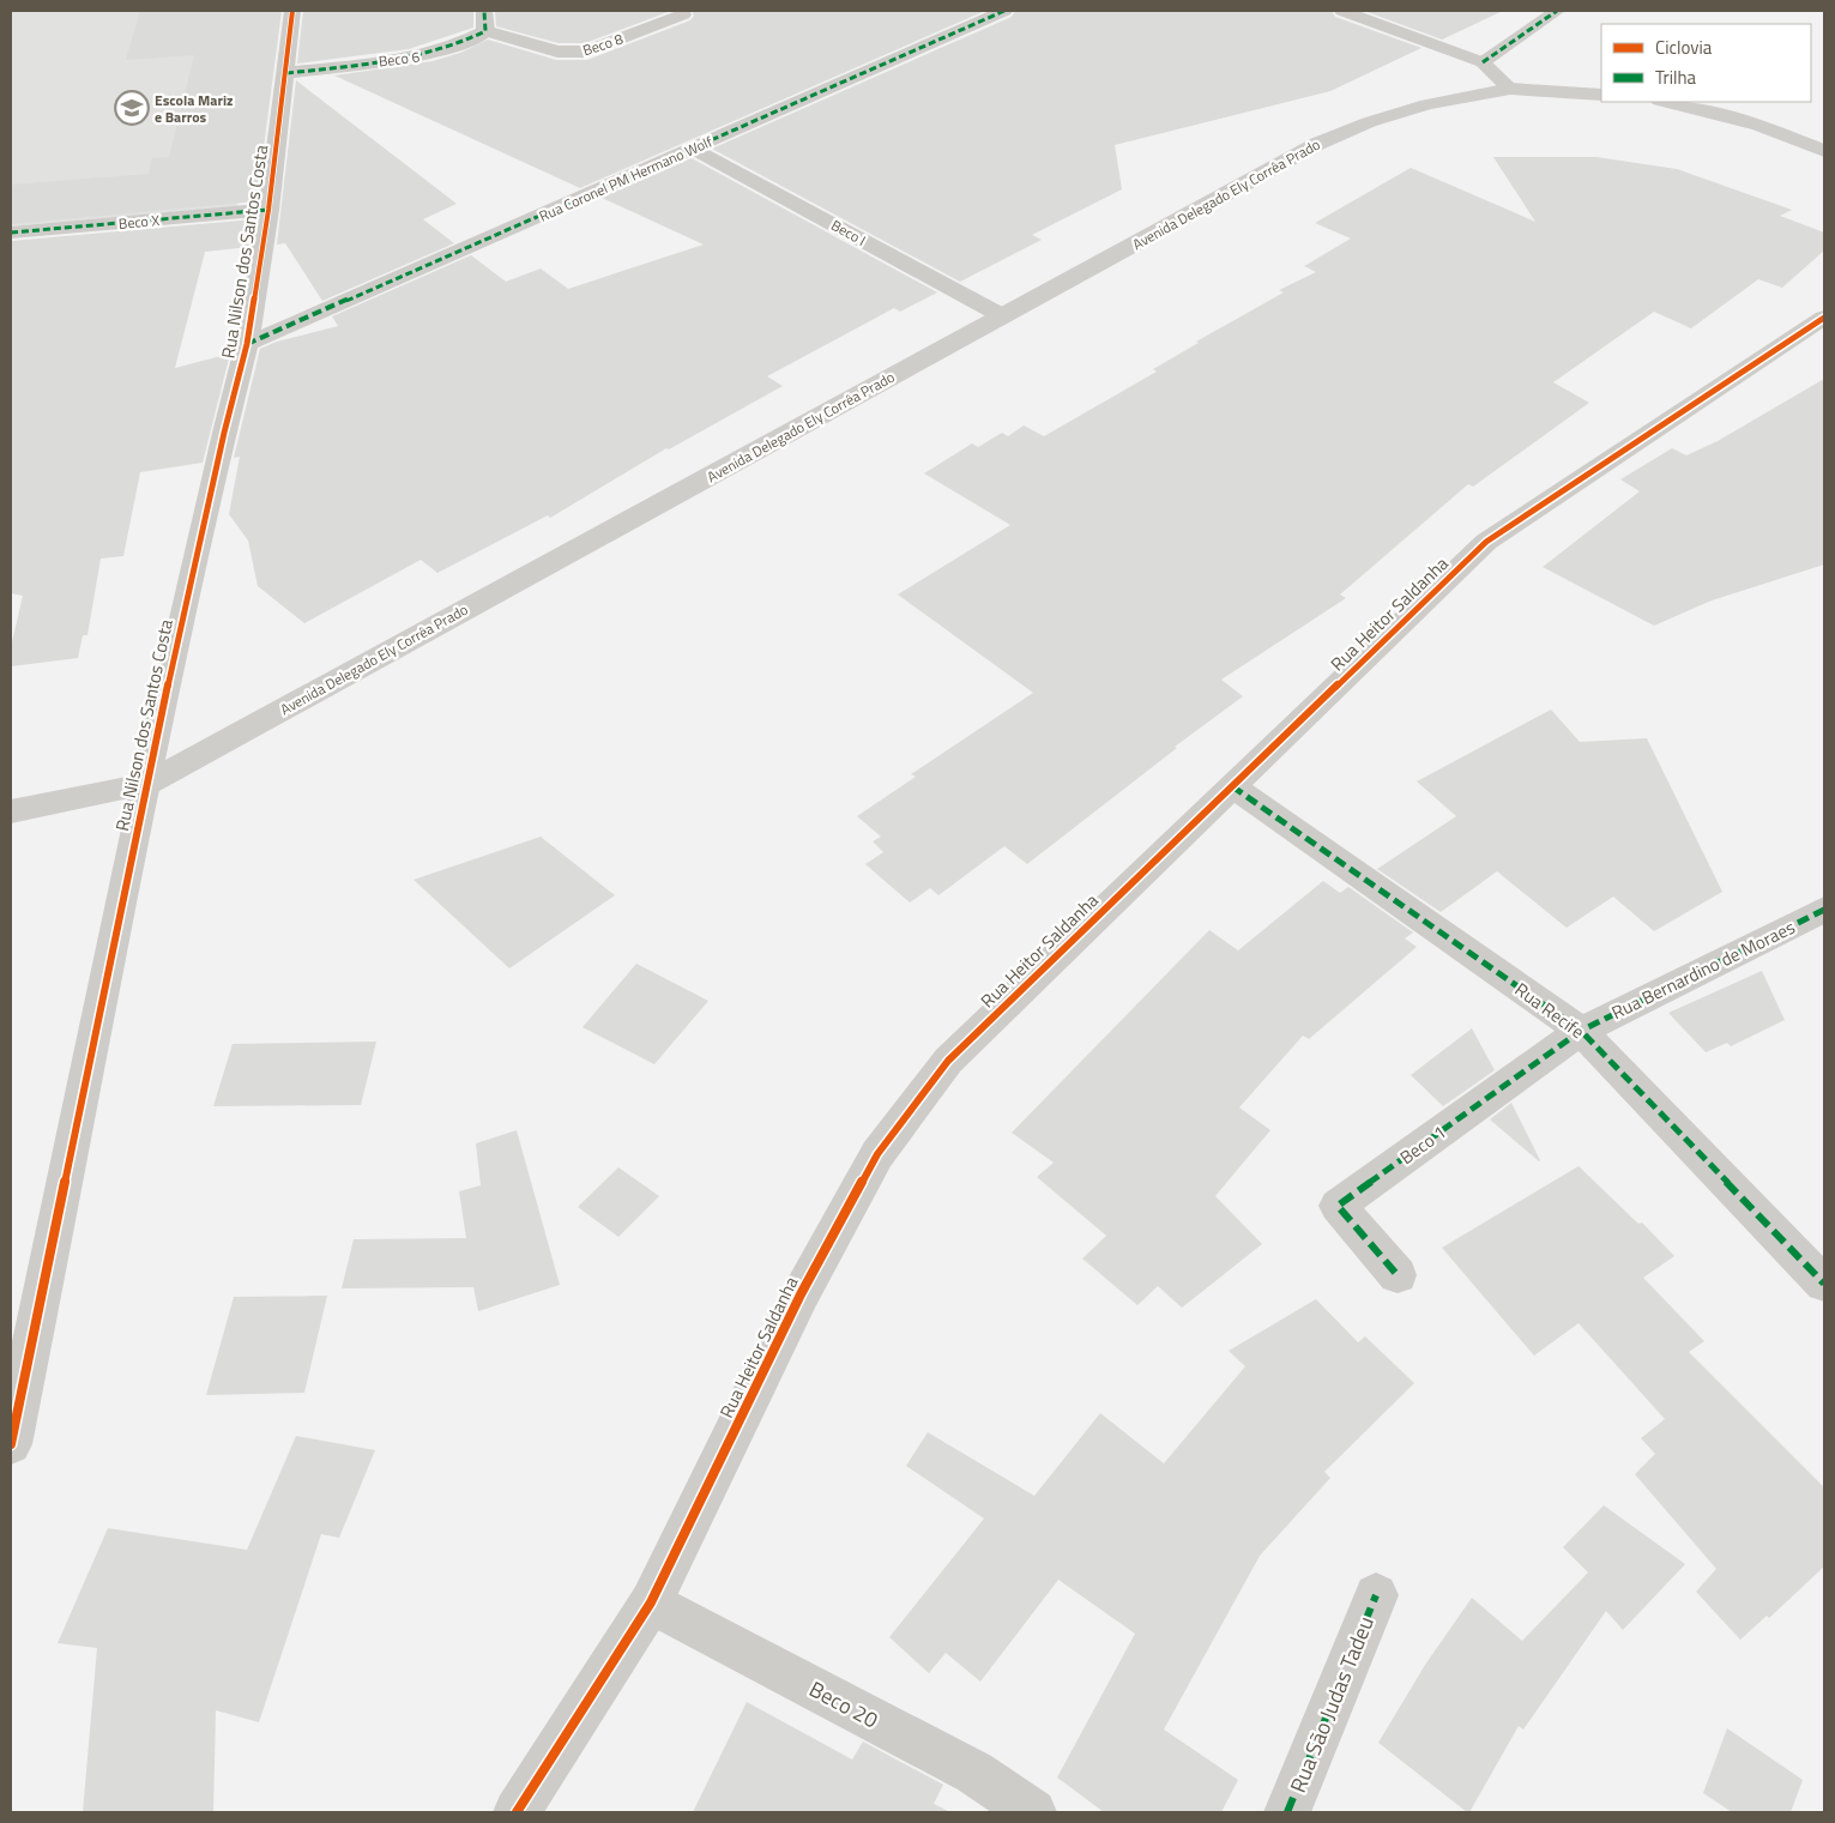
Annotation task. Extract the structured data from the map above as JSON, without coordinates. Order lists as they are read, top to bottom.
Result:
{
  "streets": {
    "main road": ["Avenida Delegado Ely Corrêa Prado"],
    "street": [
      "Beco 8",
      "Beco 6",
      "Rua Coronel PM Hermano Wolf",
      "Beco X",
      "Beco I",
      "Rua Nilson dos Santos Costa",
      "Rua Heitor Saldanha",
      "Rua Bernardino de Moraes",
      "Rua Recife",
      "Beco 1",
      "Beco 20",
      "Rua São Judas Tadeu"
    ]
  },
  "crossings": [
    ["Beco 8", "Beco 6"],
    ["Beco 6", "Rua Nilson dos Santos Costa"],
    ["Rua Coronel PM Hermano Wolf", "Beco I"],
    ["Rua Coronel PM Hermano Wolf", "Rua Nilson dos Santos Costa"],
    ["Avenida Delegado Ely Corrêa Prado", "Beco I"],
    ["Avenida Delegado Ely Corrêa Prado", "Rua Nilson dos Santos Costa"],
    ["Beco X", "Rua Nilson dos Santos Costa"],
    ["Rua Heitor Saldanha", "Rua Recife"],
    ["Rua Heitor Saldanha", "Beco 20"],
    ["Rua Bernardino de Moraes", "Rua Recife"],
    ["Rua Bernardino de Moraes", "Beco 1"],
    ["Rua Recife", "Beco 1"]
  ],
  "places": {
    "school or university": ["Escola Mariz e Barros"]
  },
  "legend": ["Ciclovia", "Trilha"]
}
